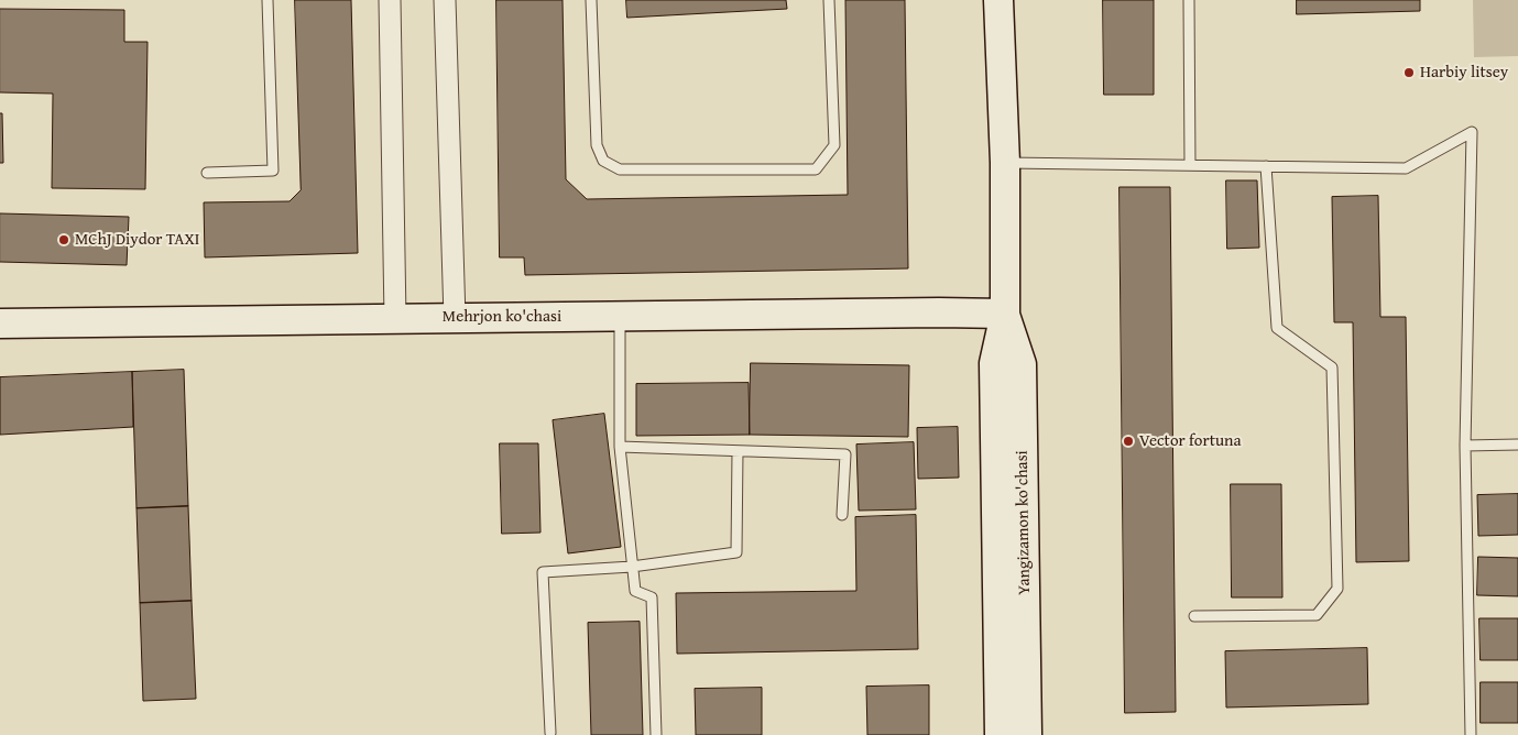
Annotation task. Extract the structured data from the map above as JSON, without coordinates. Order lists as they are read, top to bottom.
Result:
{
  "streets": {
    "main road": ["Mehrjon ko'chasi", "Yangizamon ko'chasi"]
  },
  "crossings": [
    ["Mehrjon ko'chasi", "Yangizamon ko'chasi"]
  ],
  "places": ["Harbiy litsey", "MChJ Diydor TAXI", "Vector fortuna"]
}
